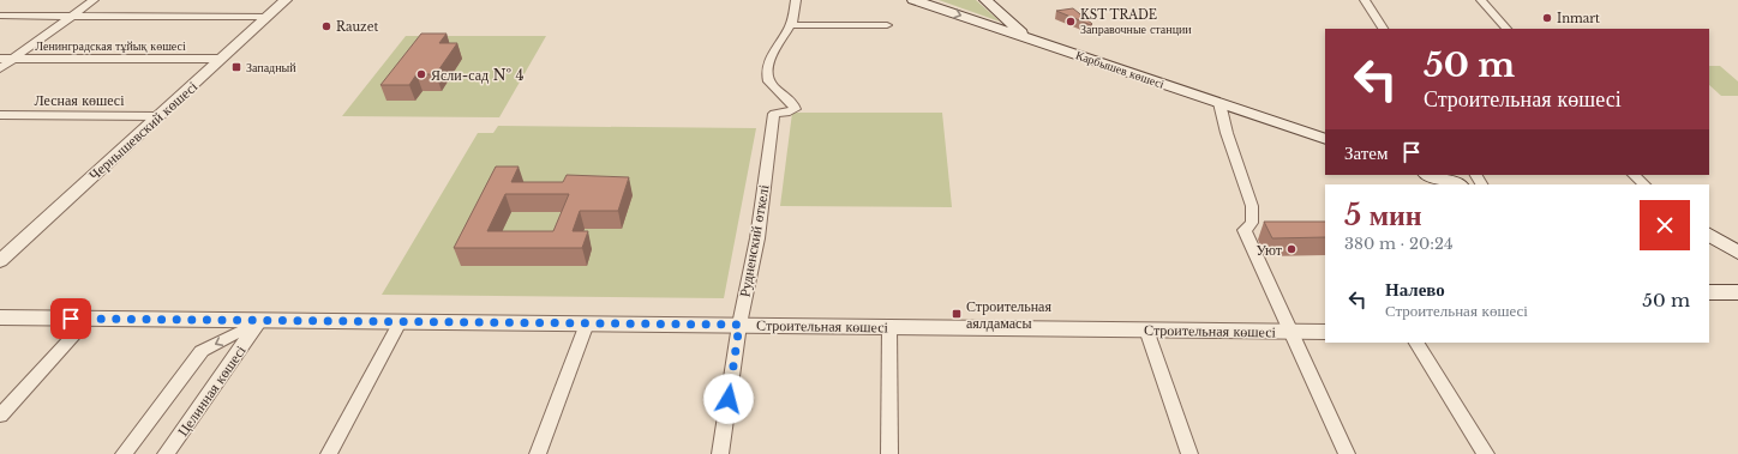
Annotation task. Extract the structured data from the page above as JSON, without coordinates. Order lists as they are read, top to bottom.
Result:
{
  "streets": {
    "main road": ["Карбышев көшесі"],
    "street": [
      "Ленинградская тұйық көшесі",
      "Лесная көшесі",
      "Чернышевский көшесі",
      "Рудненский өткелі",
      "Строительная көшесі",
      "Целинная көшесі"
    ]
  },
  "crossings": [
    ["Ленинградская тұйық көшесі", "Чернышевский көшесі"],
    ["Лесная көшесі", "Чернышевский көшесі"],
    ["Рудненский өткелі", "Строительная көшесі"],
    ["Строительная көшесі", "Целинная көшесі"]
  ],
  "places": {
    "other": [
      "Inmart",
      "KST TRADE Заправочные станции",
      "Rauzet",
      "Ясли-сад № 4",
      "Уют"
    ],
    "transit": ["Западный", "Строительная аялдамасы"]
  },
  "page": {
    "turn": ["50 m", "Строительная көшесі"],
    "then": "Затем",
    "heading": ["5 мин", "380 m · 20:24"],
    "list": [
      {
        "name": "Налево",
        "note": "Строительная көшесі",
        "value": "50 m"
      }
    ]
  }
}
